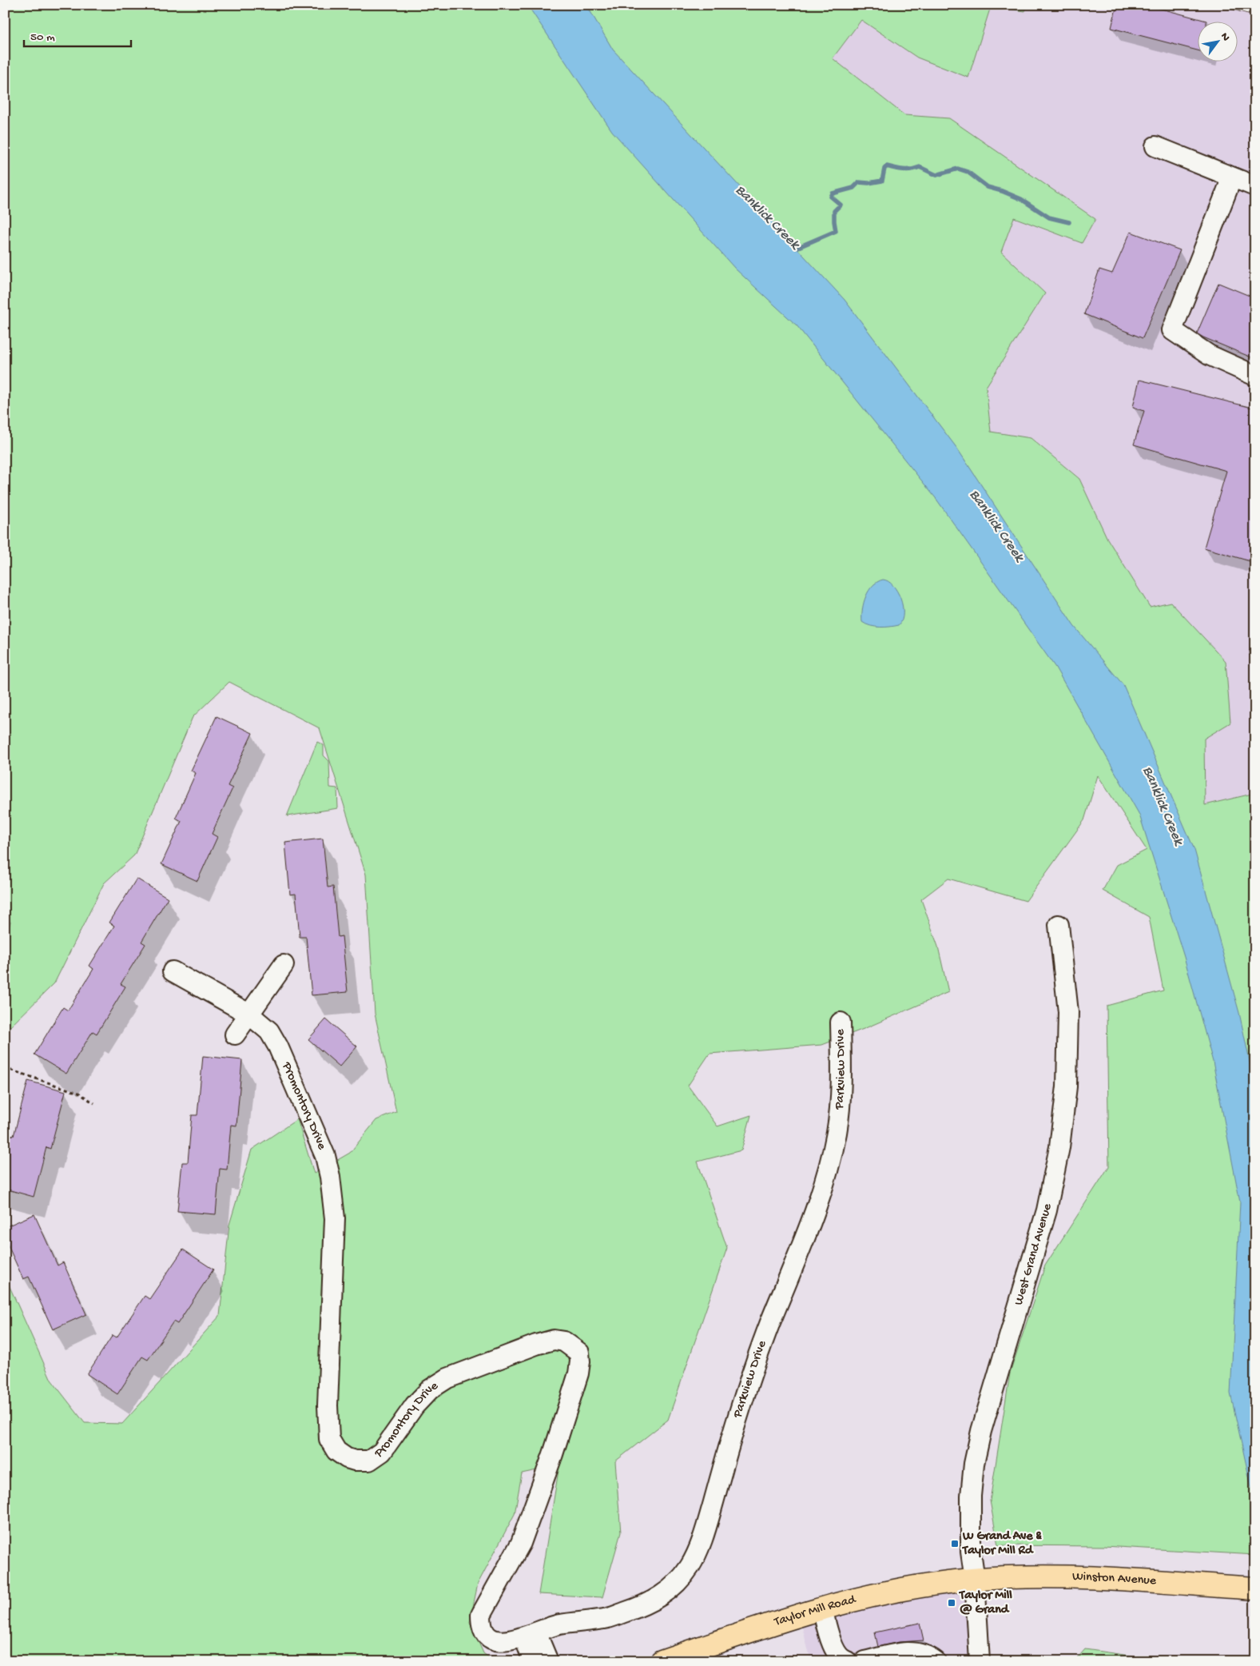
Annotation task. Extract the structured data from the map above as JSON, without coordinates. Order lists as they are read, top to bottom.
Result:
{
  "streets": {
    "main road": ["Winston Avenue", "Taylor Mill Road"],
    "street": ["Parkview Drive", "Promontory Drive", "West Grand Avenue"]
  },
  "crossings": [
    ["Parkview Drive", "Promontory Drive"],
    ["West Grand Avenue", "Winston Avenue"],
    ["West Grand Avenue", "Taylor Mill Road"],
    ["Winston Avenue", "Taylor Mill Road"]
  ],
  "water": ["Banklick Creek"],
  "places": {
    "transit": ["W Grand Ave & Taylor Mill Rd", "Taylor Mill @ Grand"]
  },
  "scale_bar": "50 m",
  "north": "top right"
}
